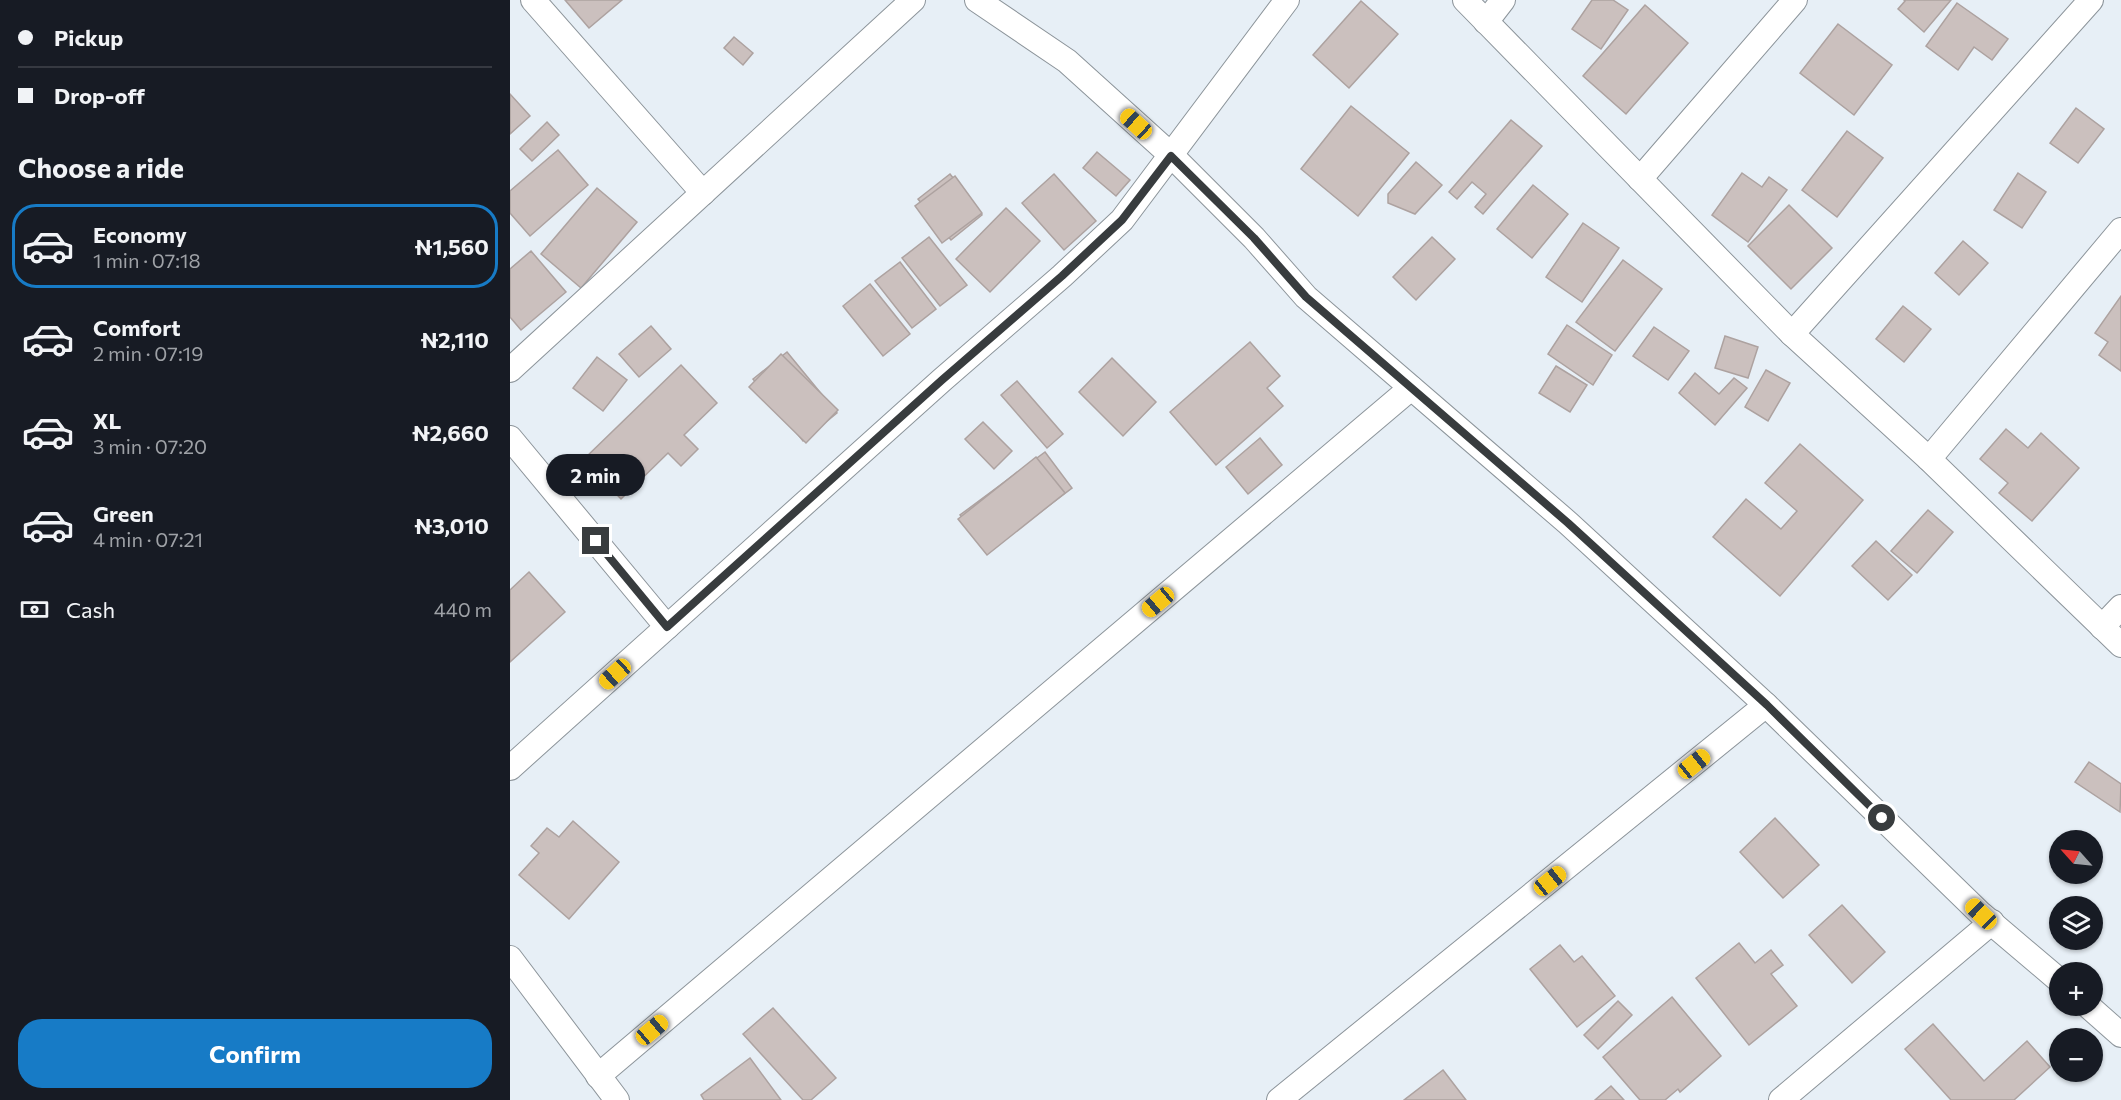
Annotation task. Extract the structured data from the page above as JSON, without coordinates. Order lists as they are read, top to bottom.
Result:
{
  "north": "top left",
  "page": {
    "banner": ["Pickup", "Drop-off"],
    "heading": "Choose a ride",
    "list": [
      {
        "name": "Economy",
        "note": "1 min · 07:18",
        "value": "₦1,560"
      },
      {
        "name": "Comfort",
        "note": "2 min · 07:19",
        "value": "₦2,110"
      },
      {
        "name": "XL",
        "note": "3 min · 07:20",
        "value": "₦2,660"
      },
      {
        "name": "Green",
        "note": "4 min · 07:21",
        "value": "₦3,010"
      }
    ],
    "bubble": "2 min",
    "pay": ["Cash", "440 m"],
    "map_buttons": ["+", "−"],
    "buttons": "Confirm"
  }
}
